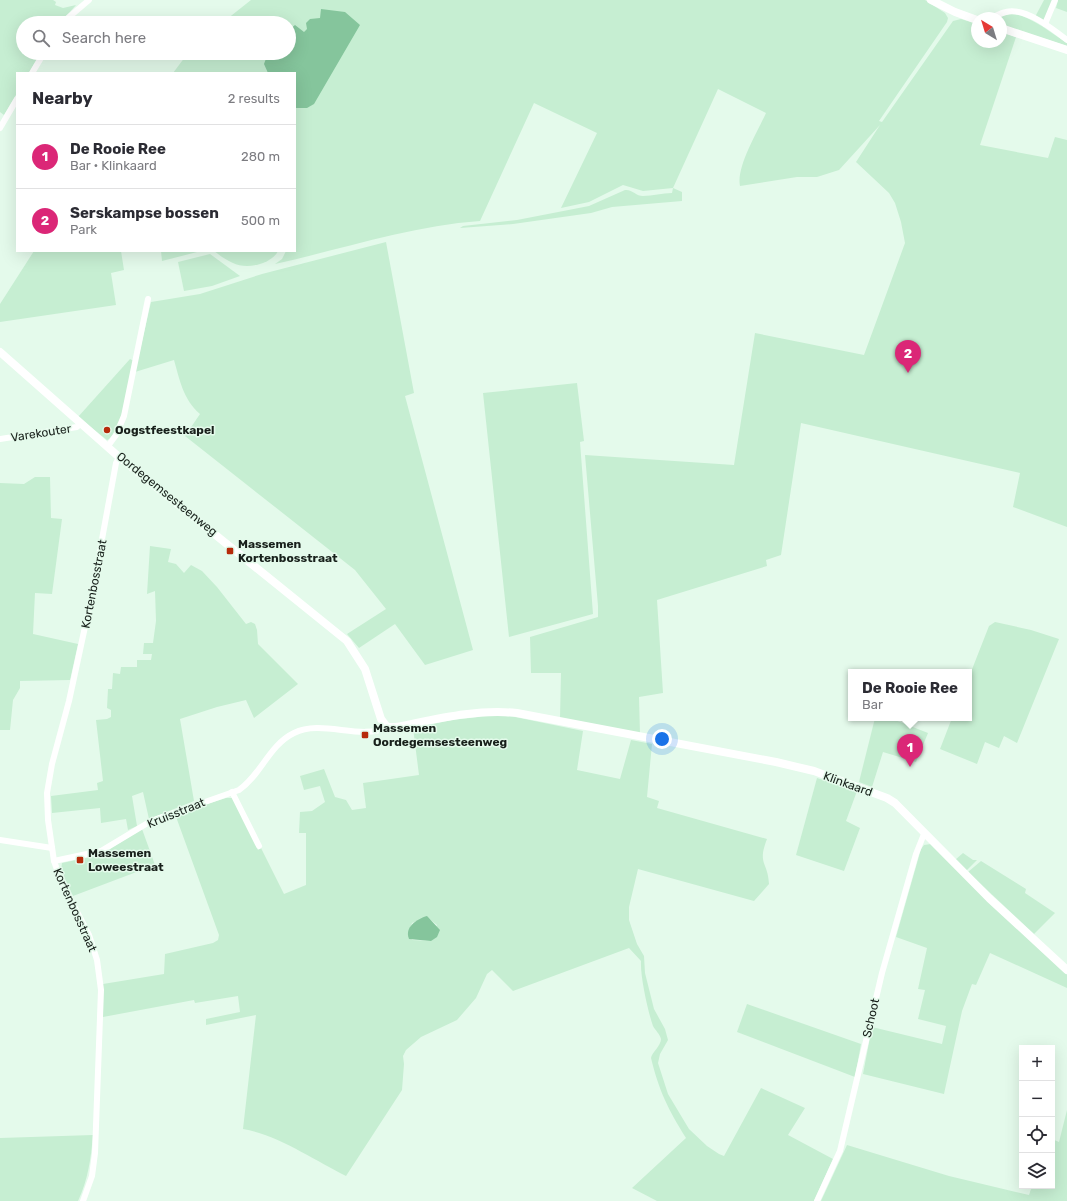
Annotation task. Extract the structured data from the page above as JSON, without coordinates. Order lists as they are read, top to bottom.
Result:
{
  "streets": {
    "street": [
      "Varekouter",
      "Oordegemsesteenweg",
      "Kortenbosstraat",
      "Klinkaard",
      "Kruisstraat",
      "Schoot"
    ]
  },
  "crossings": [
    ["Varekouter", "Oordegemsesteenweg"],
    ["Oordegemsesteenweg", "Kortenbosstraat"],
    ["Oordegemsesteenweg", "Klinkaard"],
    ["Oordegemsesteenweg", "Kruisstraat"],
    ["Kortenbosstraat", "Kruisstraat"],
    ["Klinkaard", "Kruisstraat"],
    ["Klinkaard", "Schoot"]
  ],
  "places": {
    "other": ["Oogstfeestkapel"],
    "transit": ["Massemen Kortenbosstraat", "Massemen Oordegemsesteenweg", "Massemen Loweestraat"]
  },
  "north": "top left",
  "page": {
    "search": "Search here",
    "heading": ["Nearby", "2 results"],
    "list": [
      {
        "mark": "1",
        "name": "De Rooie Ree",
        "note": "Bar · Klinkaard",
        "value": "280 m"
      },
      {
        "mark": "2",
        "name": "Serskampse bossen",
        "note": "Park",
        "value": "500 m"
      }
    ],
    "pins": ["2", "1"],
    "popup": ["De Rooie Ree", "Bar"],
    "map_buttons": ["+", "−"]
  }
}
